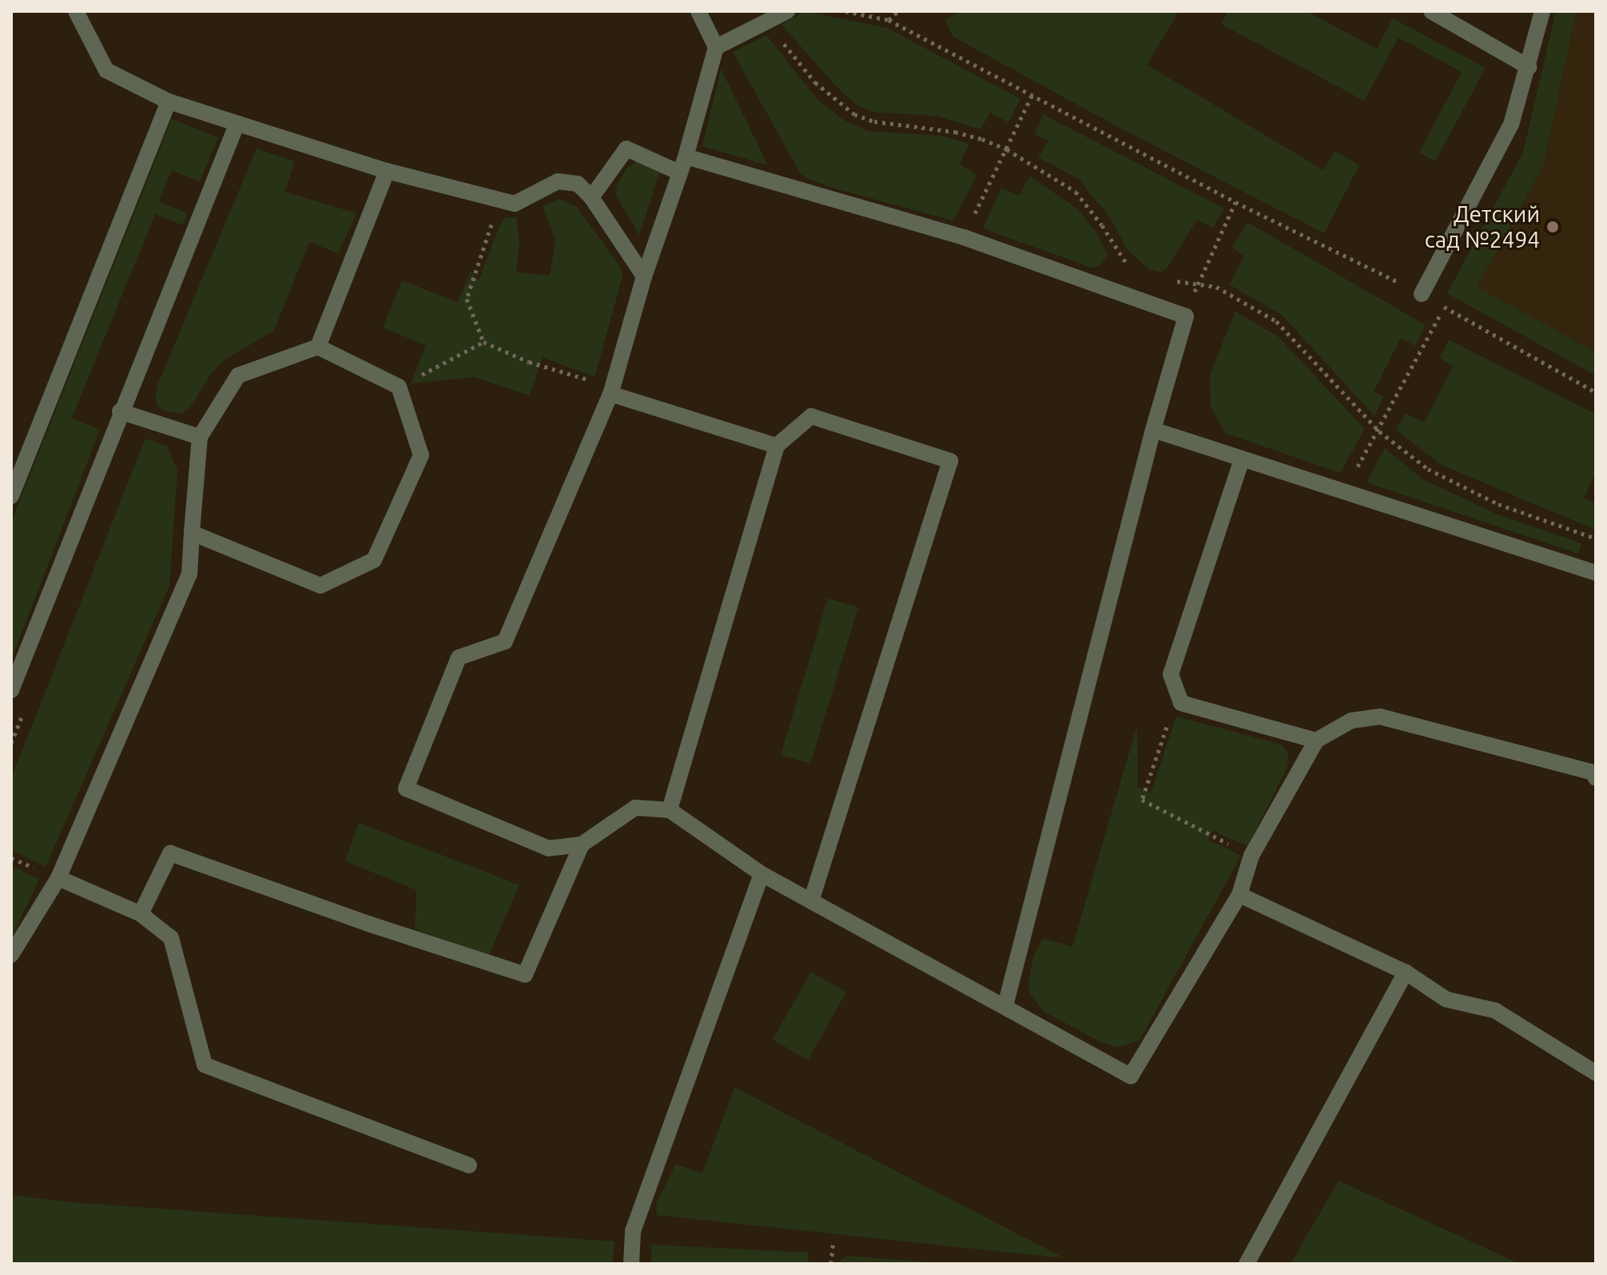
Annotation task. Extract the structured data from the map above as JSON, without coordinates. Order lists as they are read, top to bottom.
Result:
{
  "places": ["Детский сад №2494"]
}
